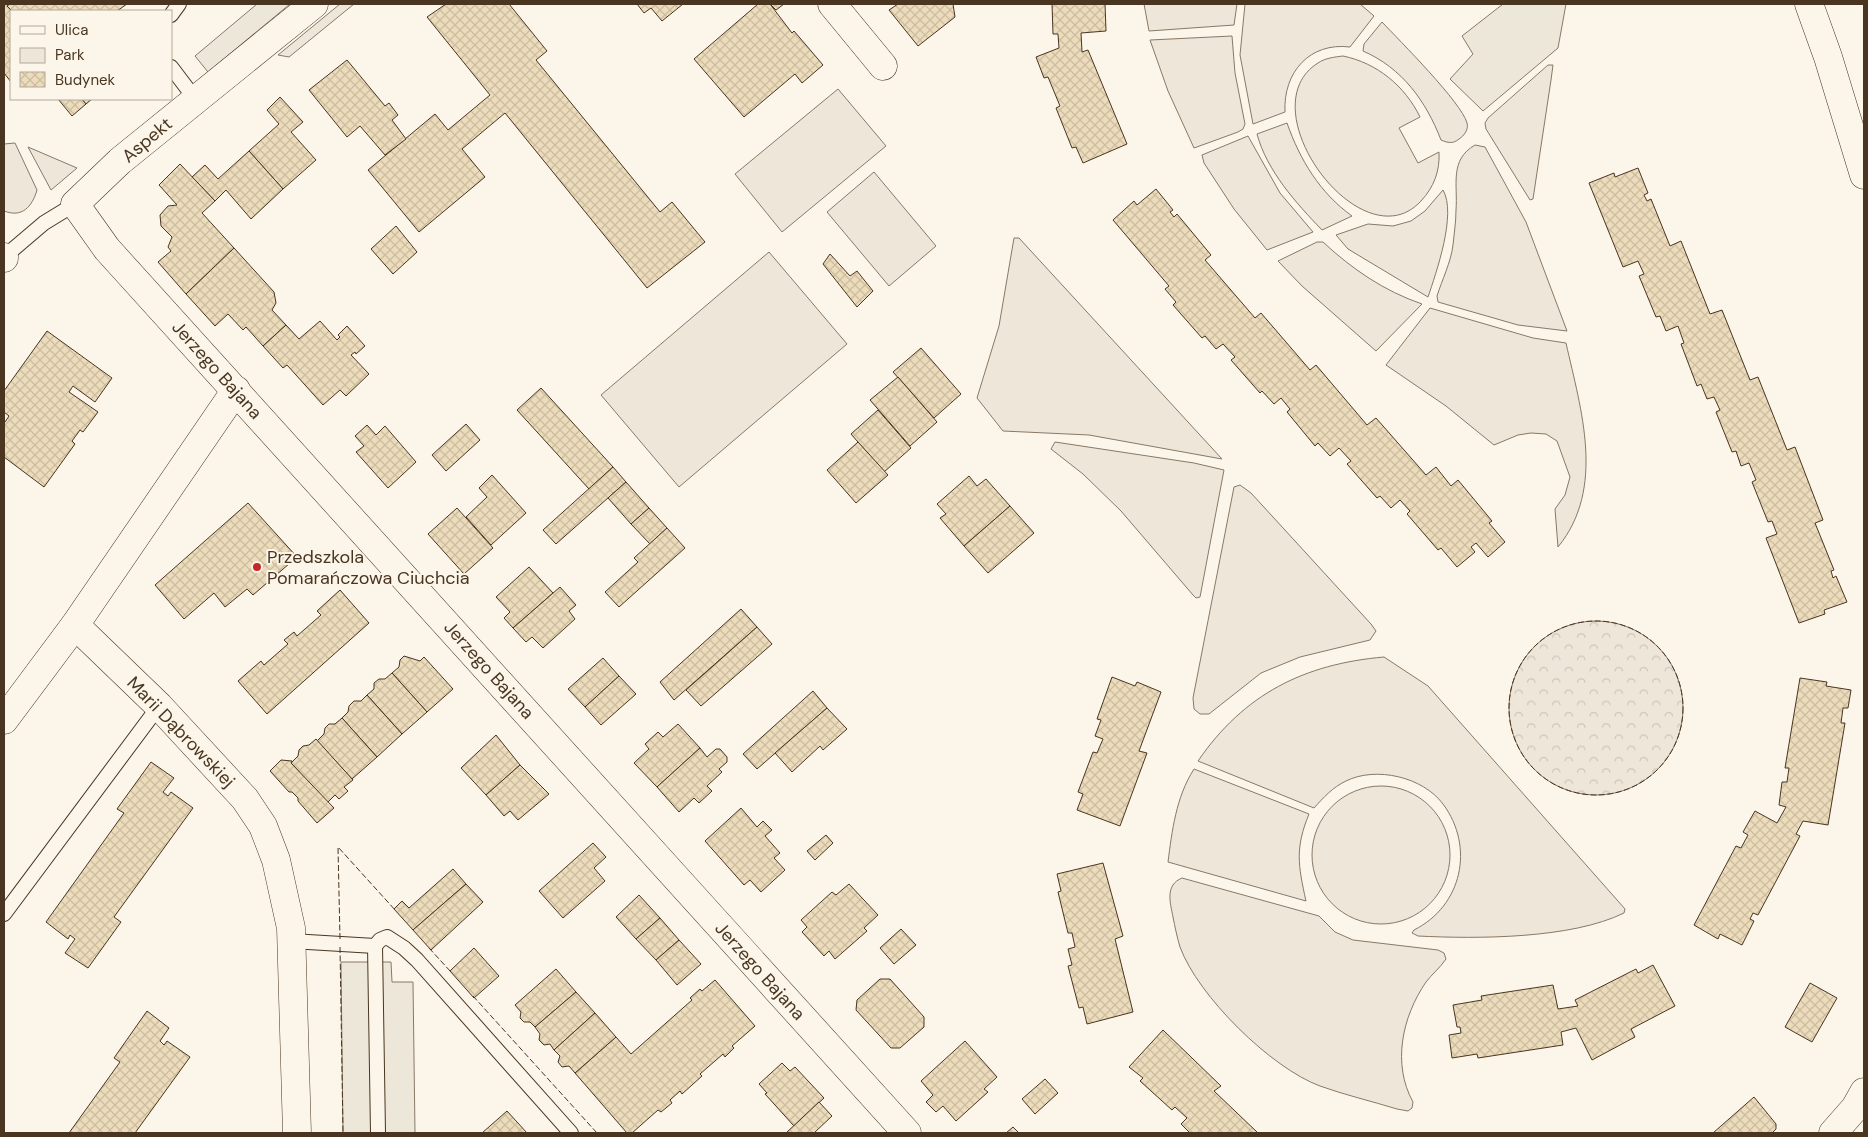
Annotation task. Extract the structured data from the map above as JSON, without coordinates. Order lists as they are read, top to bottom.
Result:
{
  "streets": {
    "street": ["Aspekt", "Jerzego Bajana", "Marii Dąbrowskiej"]
  },
  "crossings": [
    ["Aspekt", "Jerzego Bajana"]
  ],
  "places": ["Przedszkola Pomarańczowa Ciuchcia"],
  "legend": ["Ulica", "Park", "Budynek"]
}
